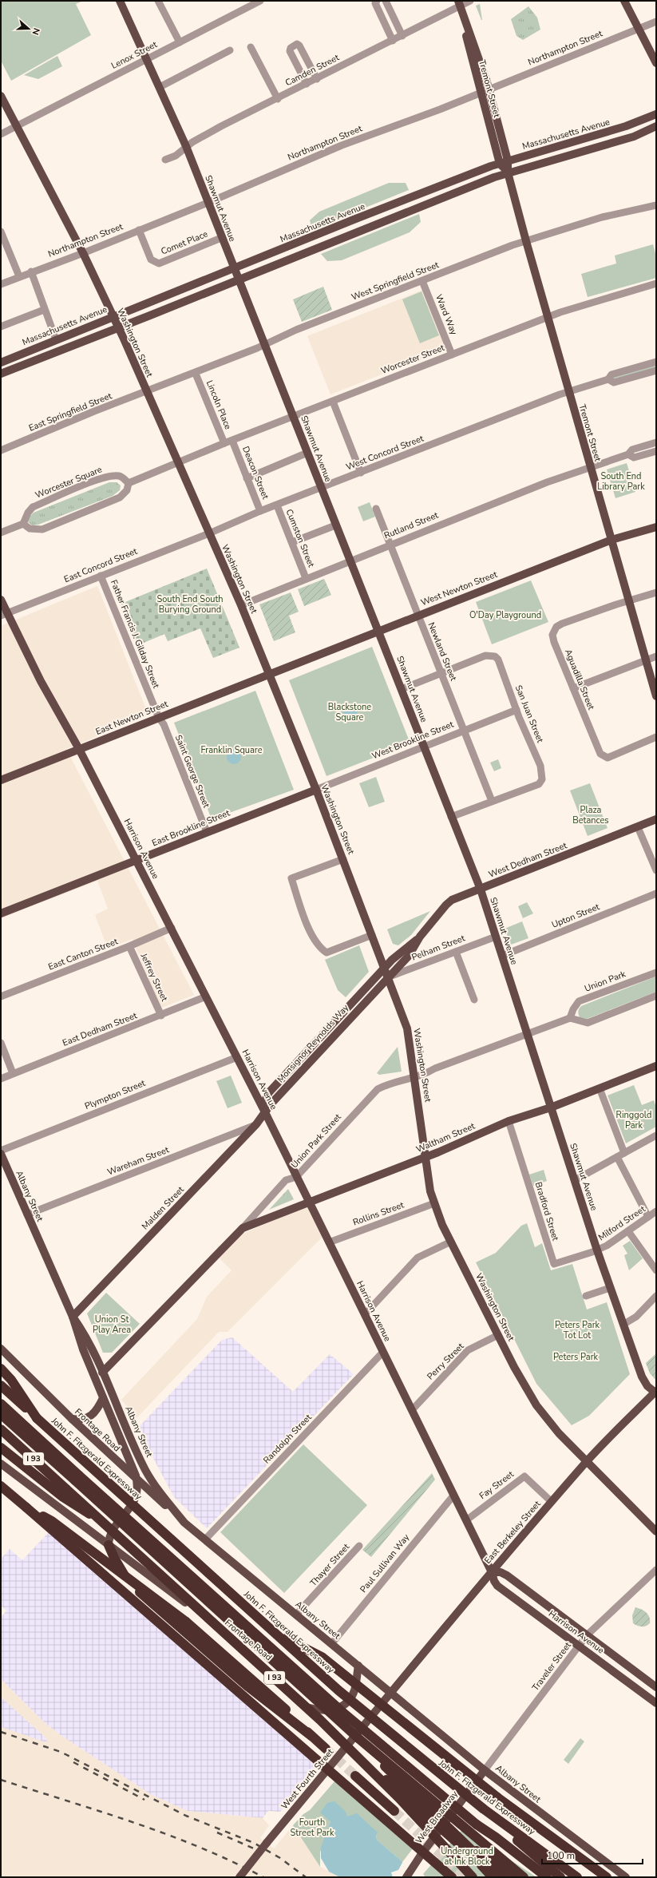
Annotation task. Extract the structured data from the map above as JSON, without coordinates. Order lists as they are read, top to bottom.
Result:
{
  "streets": {
    "highway": ["I 93", "John F. Fitzgerald Expressway"],
    "main road": [
      "Tremont Street",
      "Massachusetts Avenue",
      "Shawmut Avenue",
      "Washington Street",
      "West Newton Street",
      "East Newton Street",
      "East Brookline Street",
      "Harrison Avenue",
      "West Dedham Street",
      "Monsignor Reynolds Way",
      "Waltham Street",
      "Union Park Street",
      "Albany Street",
      "Malden Street",
      "Frontage Road",
      "East Berkeley Street",
      "West Fourth Street",
      "West Broadway"
    ],
    "street": [
      "Northampton Street",
      "Lenox Street",
      "Camden Street",
      "Comet Place",
      "West Springfield Street",
      "Ward Way",
      "Worcester Street",
      "Lincoln Place",
      "East Springfield Street",
      "West Concord Street",
      "Deacon Street",
      "Worcester Square",
      "Rutland Street",
      "Cumston Street",
      "East Concord Street",
      "Father Francis J. Gilday Street",
      "Newland Street",
      "Aguadilla Street",
      "San Juan Street",
      "West Brookline Street",
      "Saint George Street",
      "Upton Street",
      "Pelham Street",
      "East Canton Street",
      "Jeffrey Street",
      "Union Park",
      "East Dedham Street",
      "Plympton Street",
      "Wareham Street",
      "Bradford Street",
      "Rollins Street",
      "Milford Street",
      "Perry Street",
      "Randolph Street",
      "Fay Street",
      "Paul Sullivan Way",
      "Thayer Street",
      "Traveler Street"
    ]
  },
  "crossings": [
    ["Northampton Street", "Tremont Street"],
    ["Northampton Street", "Shawmut Avenue"],
    ["Northampton Street", "Comet Place"],
    ["Northampton Street", "Washington Street"],
    ["Lenox Street", "Shawmut Avenue"],
    ["Lenox Street", "Washington Street"],
    ["Camden Street", "Tremont Street"],
    ["Camden Street", "Shawmut Avenue"],
    ["Tremont Street", "Massachusetts Avenue"],
    ["Tremont Street", "West Springfield Street"],
    ["Tremont Street", "Worcester Street"],
    ["Tremont Street", "West Concord Street"],
    ["Tremont Street", "Rutland Street"],
    ["Tremont Street", "West Newton Street"],
    ["Tremont Street", "Aguadilla Street"],
    ["Massachusetts Avenue", "Shawmut Avenue"],
    ["Massachusetts Avenue", "Washington Street"],
    ["Shawmut Avenue", "Comet Place"],
    ["Shawmut Avenue", "West Springfield Street"],
    ["Shawmut Avenue", "Worcester Street"],
    ["Shawmut Avenue", "West Concord Street"],
    ["Shawmut Avenue", "Rutland Street"],
    ["Shawmut Avenue", "West Newton Street"],
    ["Shawmut Avenue", "San Juan Street"],
    ["Shawmut Avenue", "West Brookline Street"],
    ["Shawmut Avenue", "West Dedham Street"],
    ["Shawmut Avenue", "Upton Street"],
    ["Shawmut Avenue", "Pelham Street"],
    ["Shawmut Avenue", "Waltham Street"],
    ["Shawmut Avenue", "Union Park Street"],
    ["Shawmut Avenue", "Bradford Street"],
    ["Shawmut Avenue", "Milford Street"],
    ["Shawmut Avenue", "East Berkeley Street"],
    ["West Springfield Street", "Ward Way"],
    ["West Springfield Street", "Washington Street"],
    ["West Springfield Street", "Lincoln Place"],
    ["West Springfield Street", "East Springfield Street"],
    ["Ward Way", "Worcester Street"],
    ["Washington Street", "Worcester Street"],
    ["Washington Street", "East Springfield Street"],
    ["Washington Street", "West Concord Street"],
    ["Washington Street", "Rutland Street"],
    ["Washington Street", "East Concord Street"],
    ["Washington Street", "West Newton Street"],
    ["Washington Street", "East Newton Street"],
    ["Washington Street", "West Brookline Street"],
    ["Washington Street", "East Brookline Street"],
    ["Washington Street", "West Dedham Street"],
    ["Washington Street", "Pelham Street"],
    ["Washington Street", "Monsignor Reynolds Way"],
    ["Washington Street", "Waltham Street"],
    ["Washington Street", "Union Park Street"],
    ["Washington Street", "Rollins Street"],
    ["Washington Street", "Perry Street"],
    ["Washington Street", "East Berkeley Street"],
    ["Worcester Street", "Lincoln Place"],
    ["Worcester Street", "Deacon Street"],
    ["West Concord Street", "Deacon Street"],
    ["West Concord Street", "Cumston Street"],
    ["West Concord Street", "East Concord Street"],
    ["Rutland Street", "Cumston Street"],
    ["Rutland Street", "Newland Street"],
    ["East Concord Street", "Father Francis J. Gilday Street"],
    ["East Concord Street", "Harrison Avenue"],
    ["West Newton Street", "Newland Street"],
    ["West Newton Street", "East Newton Street"],
    ["Father Francis J. Gilday Street", "East Newton Street"],
    ["Father Francis J. Gilday Street", "Saint George Street"],
    ["Newland Street", "San Juan Street"],
    ["Newland Street", "West Brookline Street"],
    ["San Juan Street", "West Brookline Street"],
    ["East Newton Street", "Saint George Street"],
    ["East Newton Street", "Harrison Avenue"],
    ["West Brookline Street", "East Brookline Street"],
    ["Saint George Street", "East Brookline Street"],
    ["East Brookline Street", "Harrison Avenue"],
    ["Harrison Avenue", "East Canton Street"],
    ["Harrison Avenue", "East Dedham Street"],
    ["Harrison Avenue", "Monsignor Reynolds Way"],
    ["Harrison Avenue", "Plympton Street"],
    ["Harrison Avenue", "Waltham Street"],
    ["Harrison Avenue", "Union Park Street"],
    ["Harrison Avenue", "Malden Street"],
    ["Harrison Avenue", "Rollins Street"],
    ["Harrison Avenue", "Perry Street"],
    ["Harrison Avenue", "Randolph Street"],
    ["Harrison Avenue", "Fay Street"],
    ["Harrison Avenue", "East Berkeley Street"],
    ["Harrison Avenue", "Paul Sullivan Way"],
    ["Harrison Avenue", "Traveler Street"],
    ["West Dedham Street", "Pelham Street"],
    ["West Dedham Street", "Monsignor Reynolds Way"],
    ["Pelham Street", "Monsignor Reynolds Way"],
    ["East Canton Street", "Jeffrey Street"],
    ["Jeffrey Street", "East Dedham Street"],
    ["Monsignor Reynolds Way", "Malden Street"],
    ["Waltham Street", "Union Park Street"],
    ["Waltham Street", "Bradford Street"],
    ["Union Park Street", "Albany Street"],
    ["Wareham Street", "Albany Street"],
    ["Wareham Street", "Malden Street"],
    ["Albany Street", "Malden Street"],
    ["Albany Street", "Frontage Road"],
    ["Albany Street", "Randolph Street"],
    ["Albany Street", "East Berkeley Street"],
    ["Albany Street", "Paul Sullivan Way"],
    ["Albany Street", "Thayer Street"],
    ["Albany Street", "Traveler Street"],
    ["Albany Street", "West Fourth Street"],
    ["Albany Street", "West Broadway"],
    ["Bradford Street", "Milford Street"],
    ["Frontage Road", "I 93"],
    ["Frontage Road", "West Fourth Street"],
    ["I 93", "West Fourth Street"],
    ["Fay Street", "East Berkeley Street"],
    ["East Berkeley Street", "West Fourth Street"],
    ["Traveler Street", "West Broadway"]
  ],
  "parks": [
    "South End Library Park",
    "South End South Burying Ground",
    "O'Day Playground",
    "Blackstone Square",
    "Franklin Square",
    "Plaza Betances",
    "Ringgold Park",
    "Union St Play Area",
    "Peters Park Tot Lot",
    "Peters Park",
    "Fourth Street Park",
    "Underground at Ink Block"
  ],
  "scale_bar": "100 m",
  "north": "right"
}
